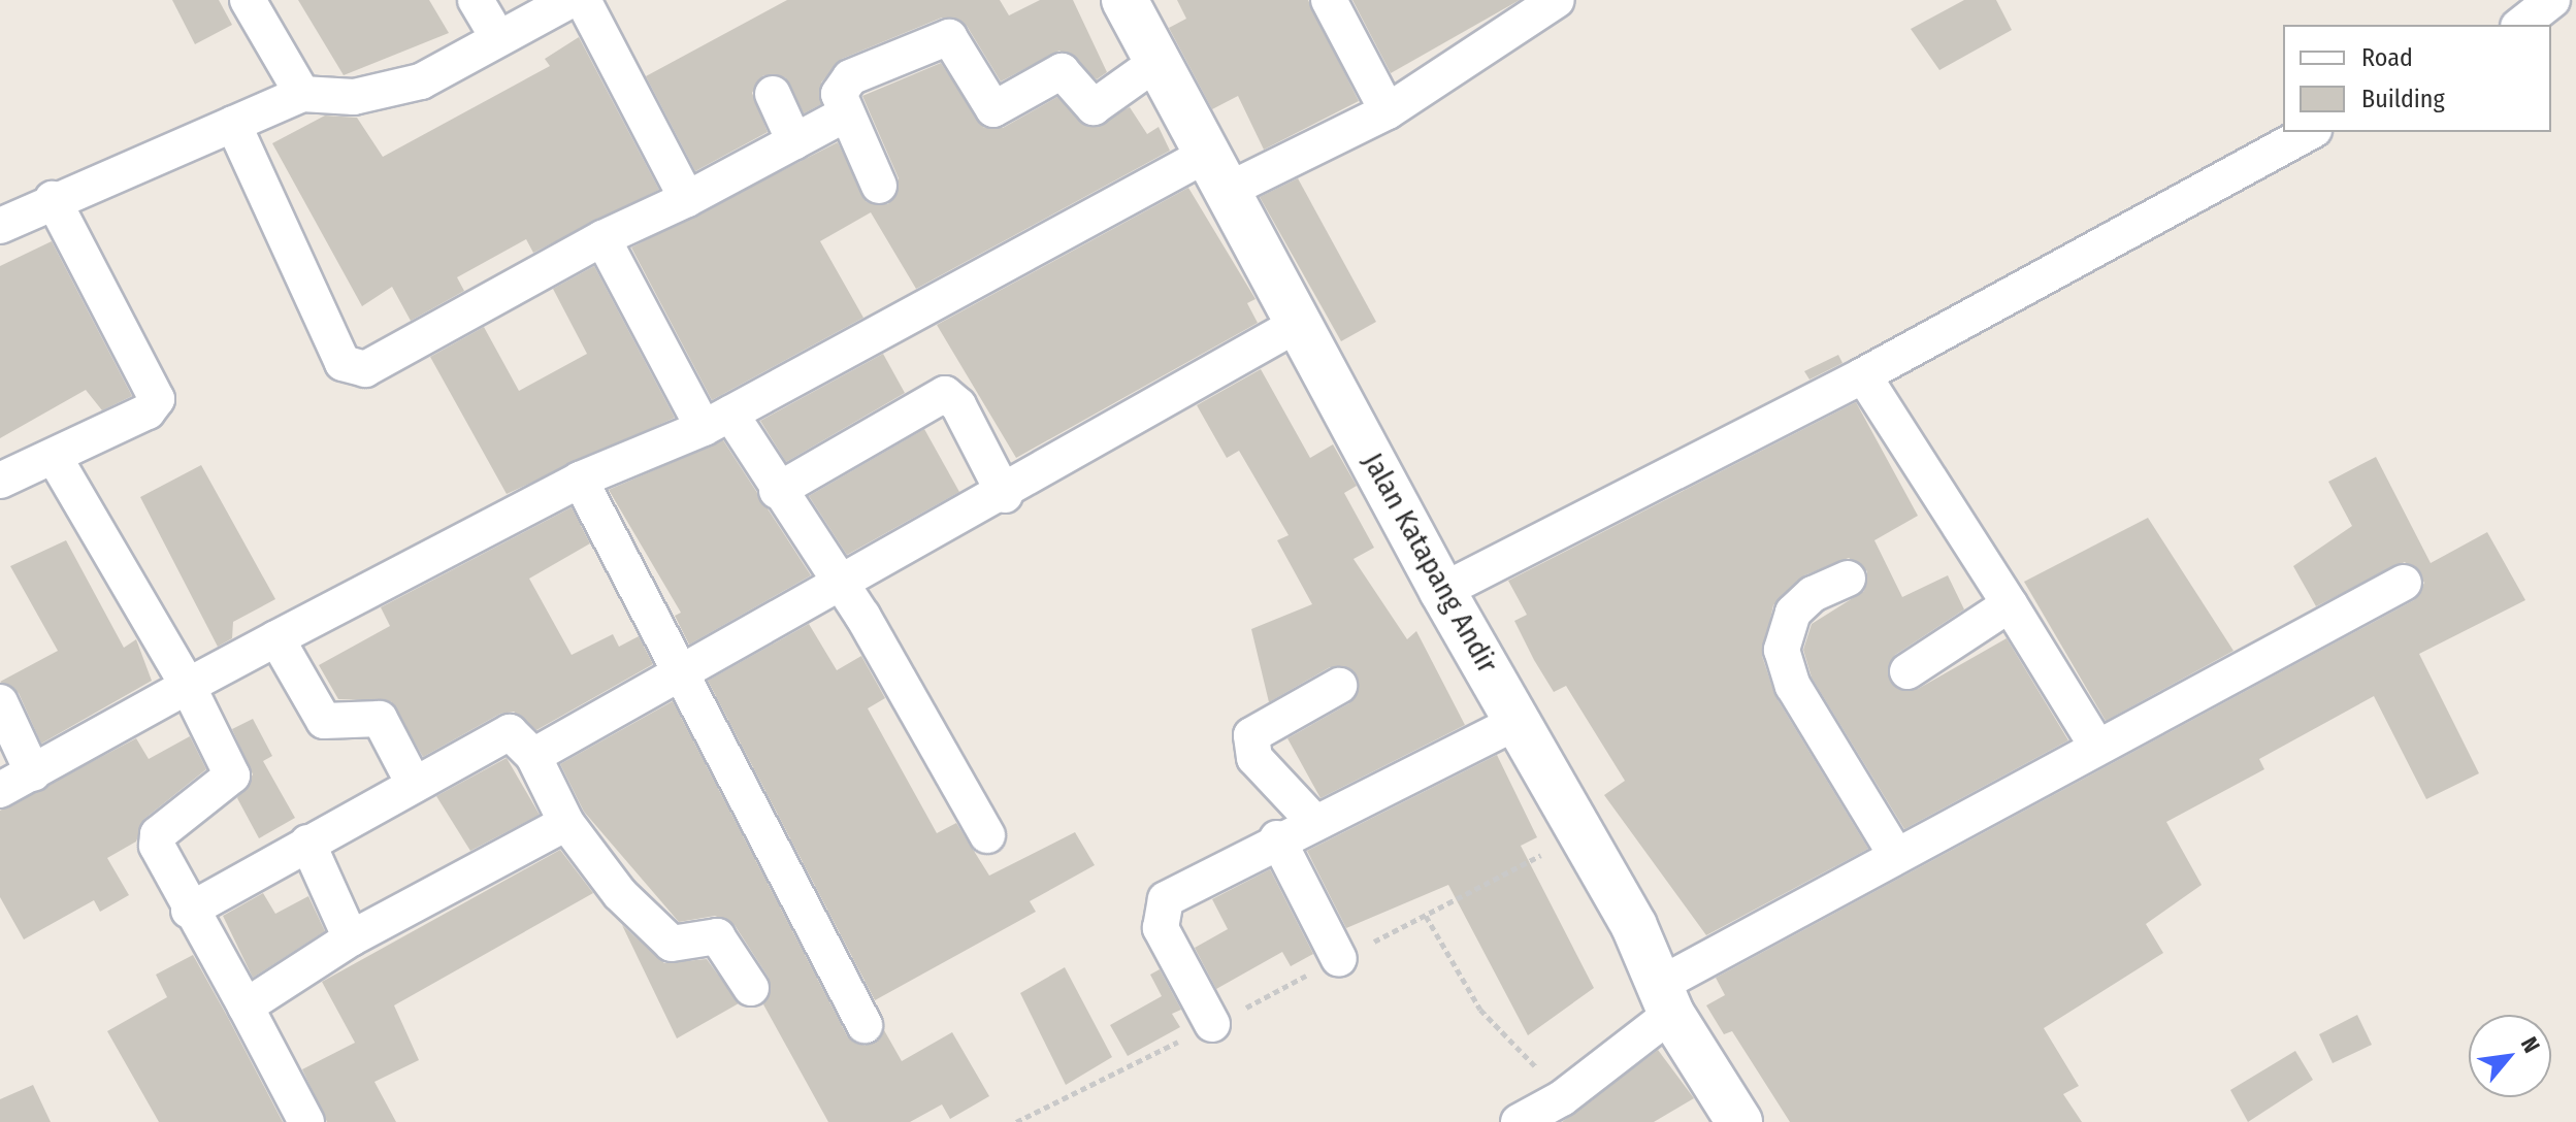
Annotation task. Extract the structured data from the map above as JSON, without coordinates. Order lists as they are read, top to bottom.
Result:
{
  "streets": {
    "street": ["Jalan Katapang Andir"]
  },
  "legend": ["Road", "Building"],
  "north": "top right"
}
